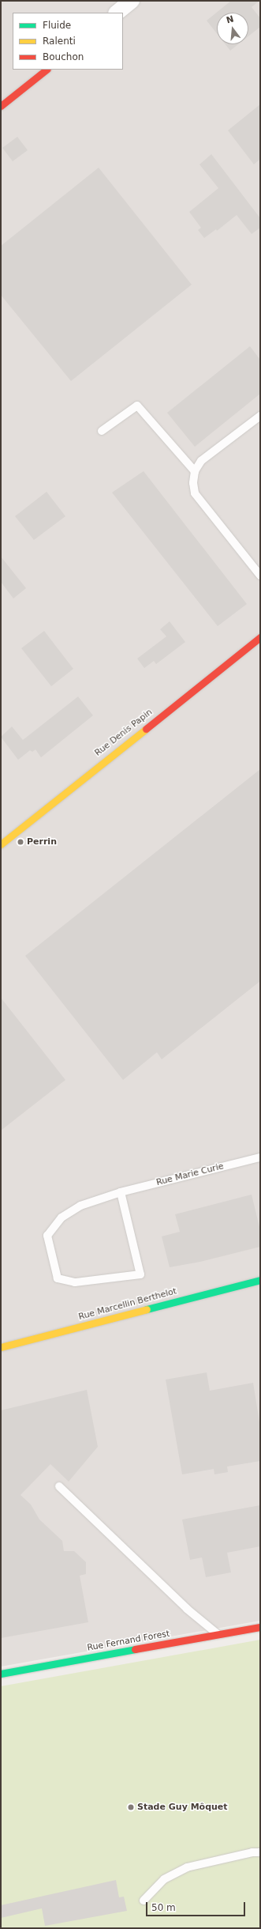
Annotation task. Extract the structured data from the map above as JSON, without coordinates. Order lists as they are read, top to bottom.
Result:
{
  "streets": {
    "street": ["Rue Denis Papin", "Rue Marcellin Berthelot", "Rue Fernand Forest"],
    "lane": ["Rue Marie Curie"]
  },
  "places": ["Perrin", "Stade Guy Môquet"],
  "legend": ["Fluide", "Ralenti", "Bouchon"],
  "scale_bar": "50 m",
  "north": "top"
}
